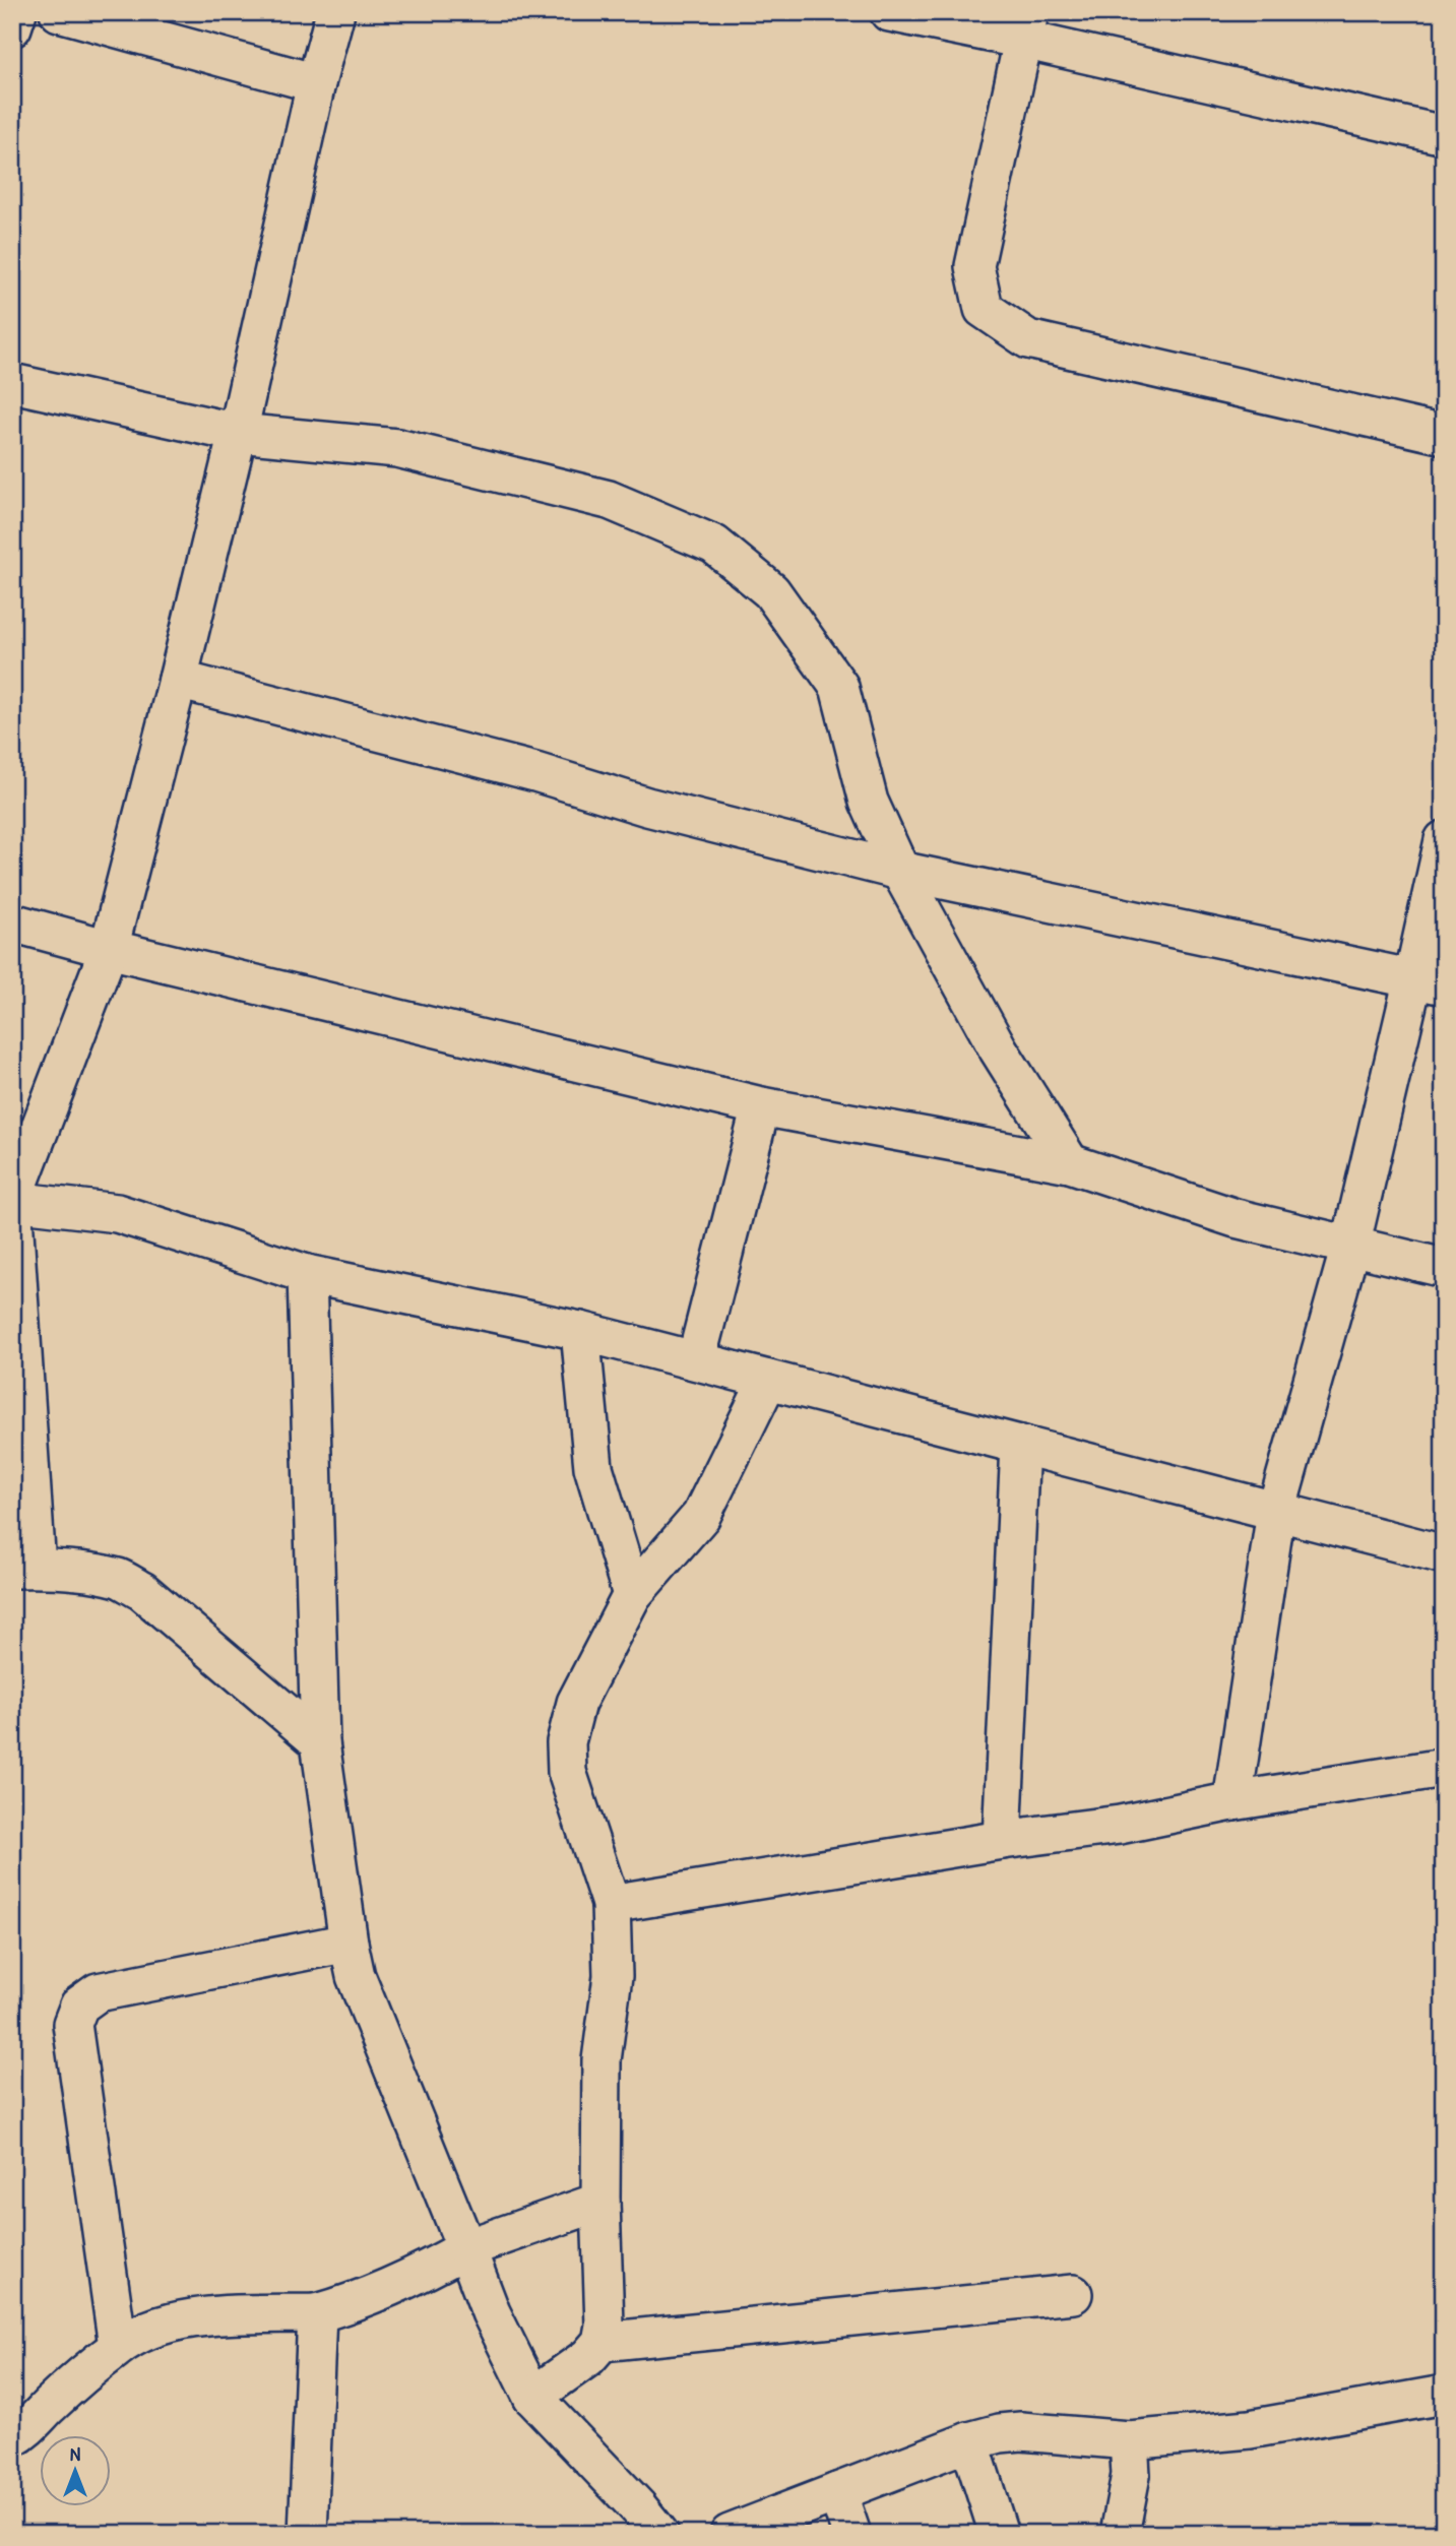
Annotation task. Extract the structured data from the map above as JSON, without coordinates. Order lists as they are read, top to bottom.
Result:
{
  "north": "top"
}
